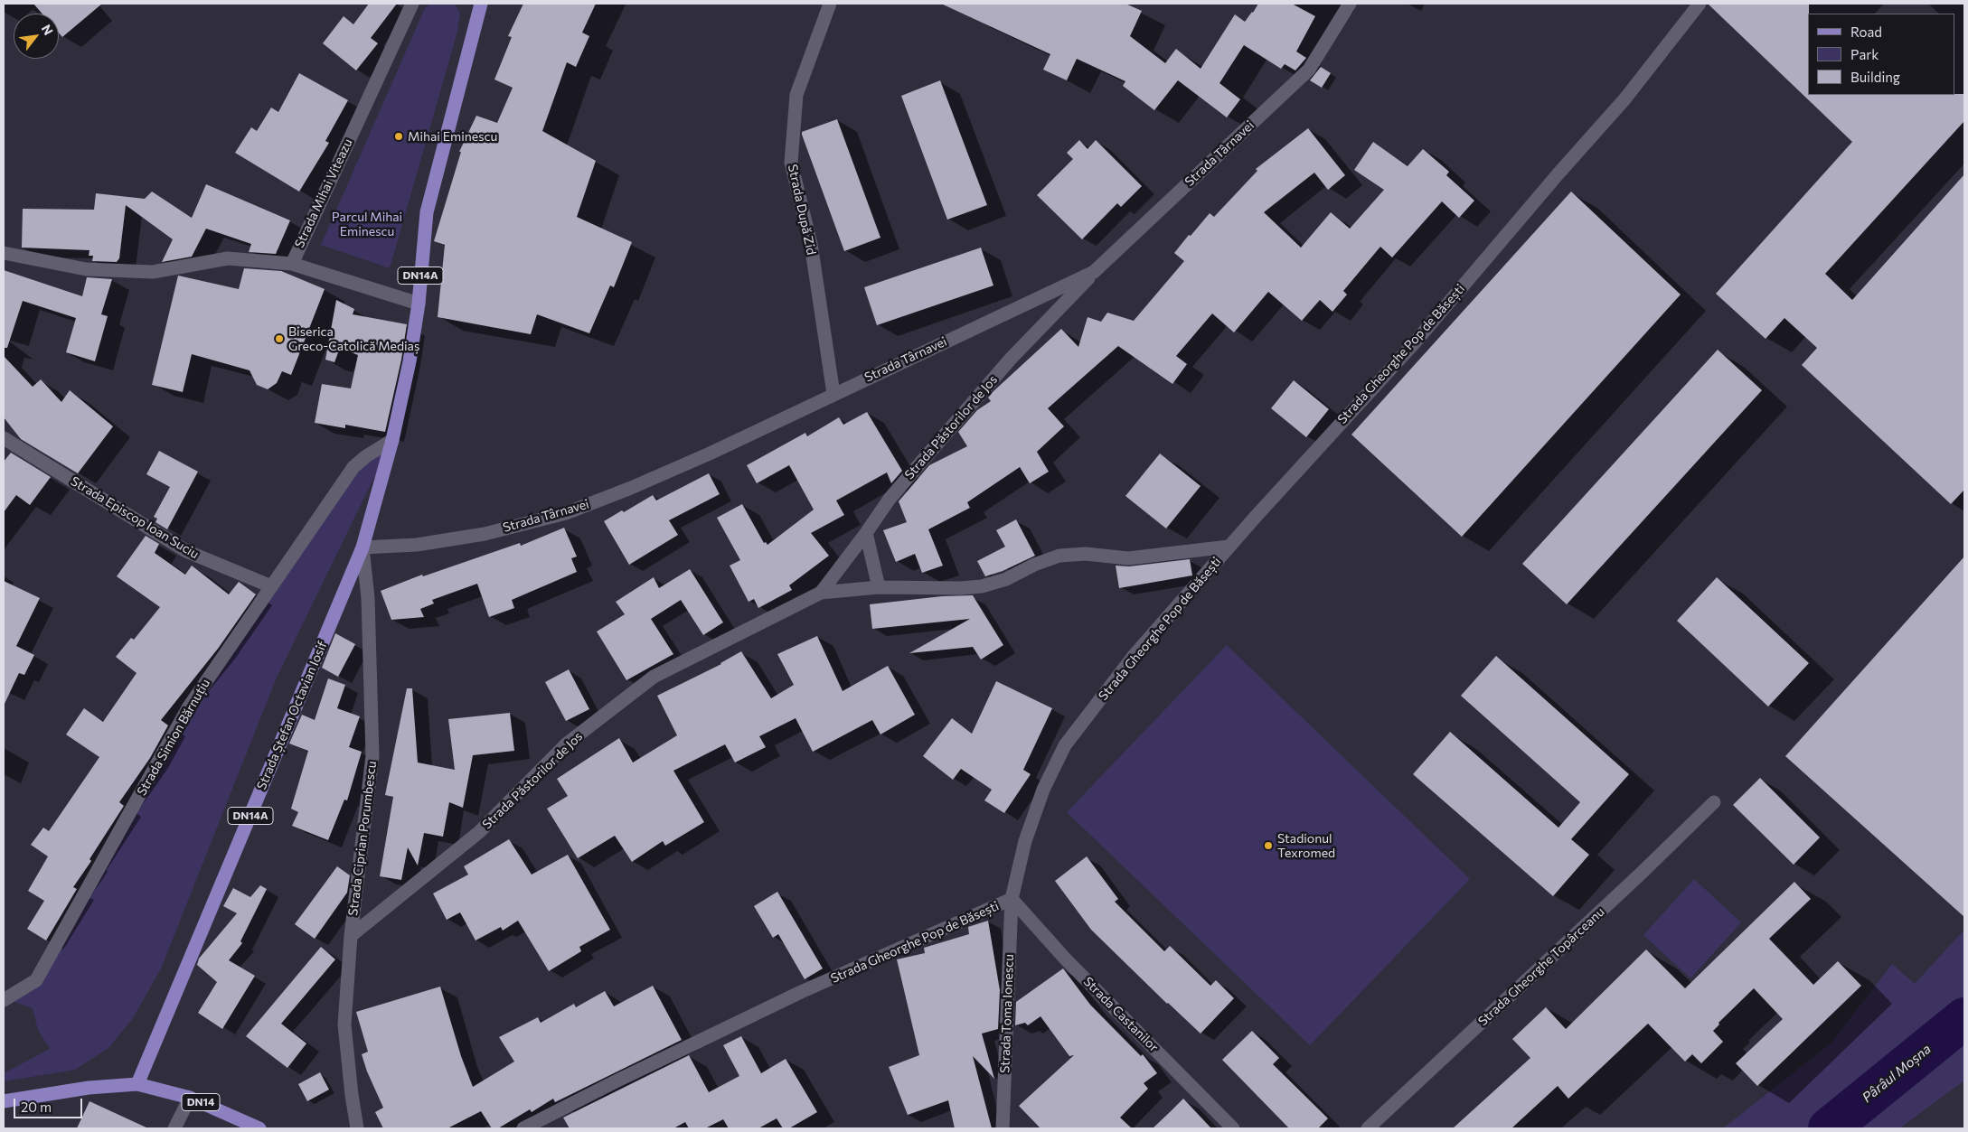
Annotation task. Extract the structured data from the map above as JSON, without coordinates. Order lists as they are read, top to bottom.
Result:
{
  "streets": {
    "main road": ["DN14A", "Strada Ștefan Octavian Iosif", "DN14"],
    "street": [
      "Strada Târnavei",
      "Strada Mihai Viteazu",
      "Strada După Zid",
      "Strada Gheorghe Pop de Băsești",
      "Strada Păstorilor de Jos",
      "Strada Episcop Ioan Suciu",
      "Strada Simion Bărnuțiu",
      "Strada Ciprian Porumbescu",
      "Strada Gheorghe Topârceanu",
      "Strada Toma Ionescu",
      "Strada Castanilor"
    ]
  },
  "crossings": [
    ["Strada Târnavei", "Strada După Zid"],
    ["Strada Târnavei", "DN14A"],
    ["Strada Târnavei", "Strada Păstorilor de Jos"],
    ["Strada Târnavei", "Strada Ștefan Octavian Iosif"],
    ["Strada Târnavei", "Strada Ciprian Porumbescu"],
    ["Strada Mihai Viteazu", "DN14A"],
    ["DN14A", "Strada Ștefan Octavian Iosif"],
    ["DN14A", "Strada Simion Bărnuțiu"],
    ["DN14A", "Strada Ciprian Porumbescu"],
    ["Strada Gheorghe Pop de Băsești", "Strada Păstorilor de Jos"],
    ["Strada Gheorghe Pop de Băsești", "Strada Toma Ionescu"],
    ["Strada Gheorghe Pop de Băsești", "Strada Castanilor"],
    ["Strada Păstorilor de Jos", "Strada Ciprian Porumbescu"],
    ["Strada Episcop Ioan Suciu", "Strada Simion Bărnuțiu"],
    ["Strada Ștefan Octavian Iosif", "Strada Ciprian Porumbescu"],
    ["Strada Ștefan Octavian Iosif", "DN14"],
    ["Strada Toma Ionescu", "Strada Castanilor"]
  ],
  "water": ["Pârâul Moșna"],
  "parks": ["Parcul Mihai Eminescu"],
  "places": ["Mihai Eminescu", "Biserica Greco-Catolică Mediaș", "Stadionul Texromed"],
  "legend": ["Road", "Park", "Building"],
  "scale_bar": "20 m",
  "north": "top right"
}
